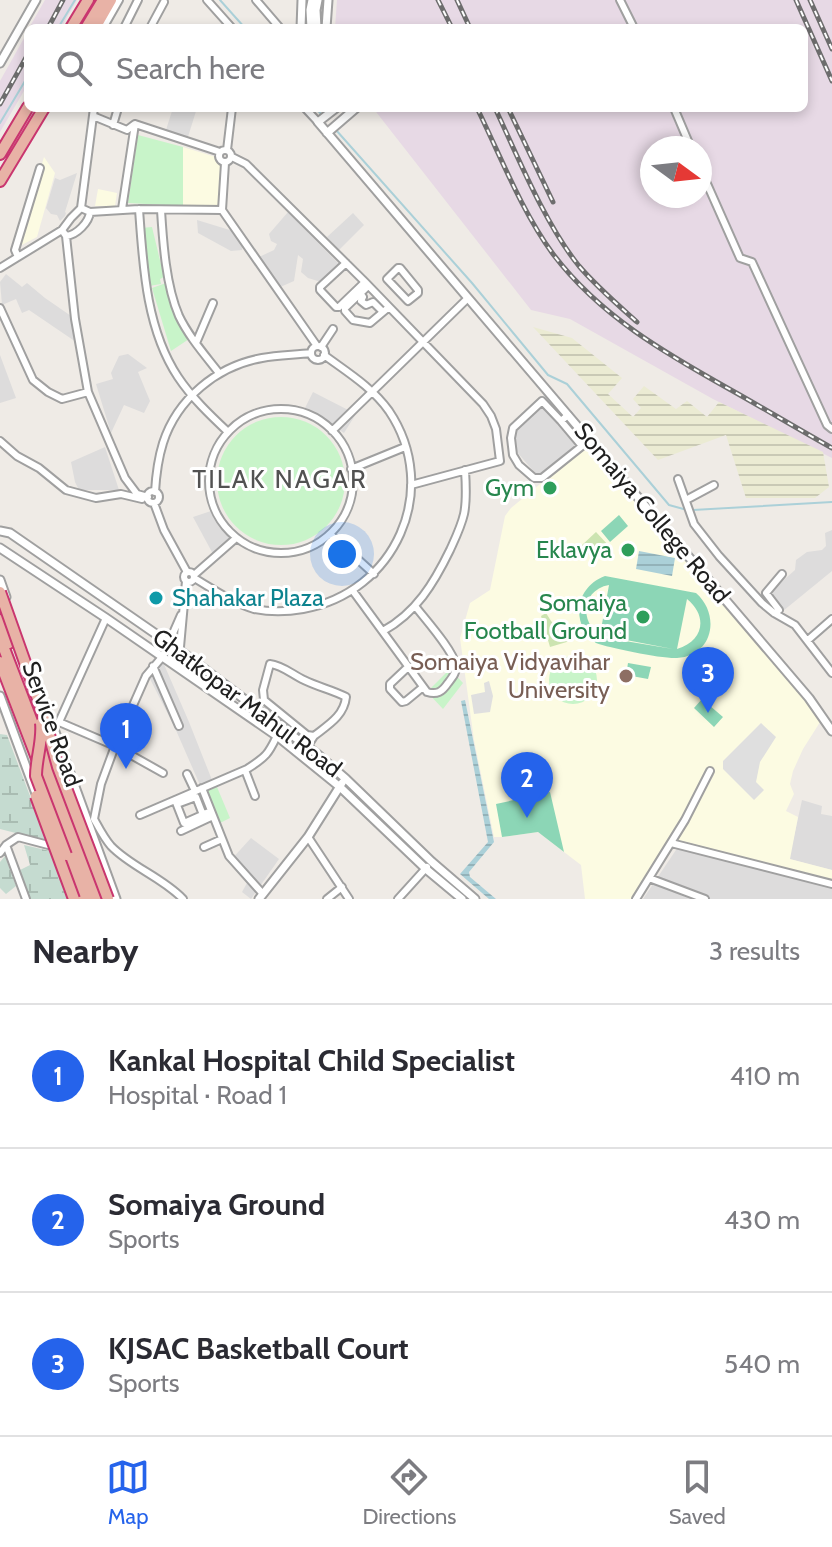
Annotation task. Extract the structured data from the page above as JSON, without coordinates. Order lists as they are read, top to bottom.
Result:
{
  "streets": {
    "street": ["Somaiya College Road", "Ghatkopar Mahul Road", "Service Road"]
  },
  "districts": ["TILAK NAGAR"],
  "places": [
    "Gym",
    "Eklavya",
    "Shahakar Plaza",
    "Somaiya Football Ground",
    "Somaiya Vidyavihar University"
  ],
  "north": "right",
  "page": {
    "search": "Search here",
    "pins": ["3", "1", "2"],
    "heading": ["Nearby", "3 results"],
    "list": [
      {
        "mark": "1",
        "name": "Kankal Hospital Child Specialist",
        "note": "Hospital · Road 1",
        "value": "410 m"
      },
      {
        "mark": "2",
        "name": "Somaiya Ground",
        "note": "Sports",
        "value": "430 m"
      },
      {
        "mark": "3",
        "name": "KJSAC Basketball Court",
        "note": "Sports",
        "value": "540 m"
      }
    ],
    "nav": ["Map", "Directions", "Saved"]
  }
}
